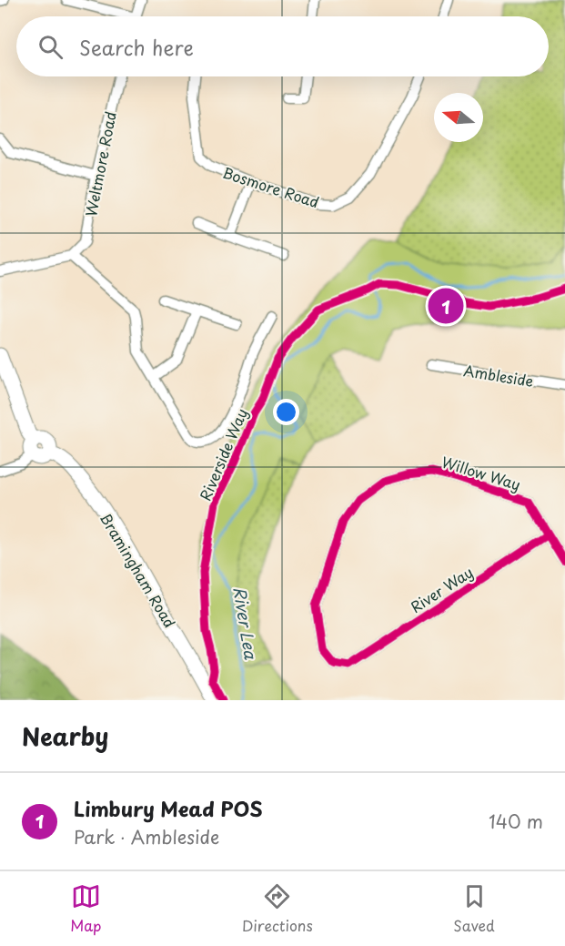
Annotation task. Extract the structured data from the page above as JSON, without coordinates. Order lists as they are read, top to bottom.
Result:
{
  "streets": {
    "street": [
      "Weltmore Road",
      "Bosmore Road",
      "Ambleside",
      "Willow Way",
      "Bramingham Road",
      "River Way"
    ],
    "cycle path": ["Riverside Way"]
  },
  "crossings": [
    ["Willow Way", "River Way"]
  ],
  "water": ["River Lea"],
  "north": "left",
  "page": {
    "search": "Search here",
    "pins": "1",
    "heading": "Nearby",
    "list": [
      {
        "mark": "1",
        "name": "Limbury Mead POS",
        "note": "Park · Ambleside",
        "value": "140 m"
      }
    ],
    "nav": ["Map", "Directions", "Saved"]
  }
}
